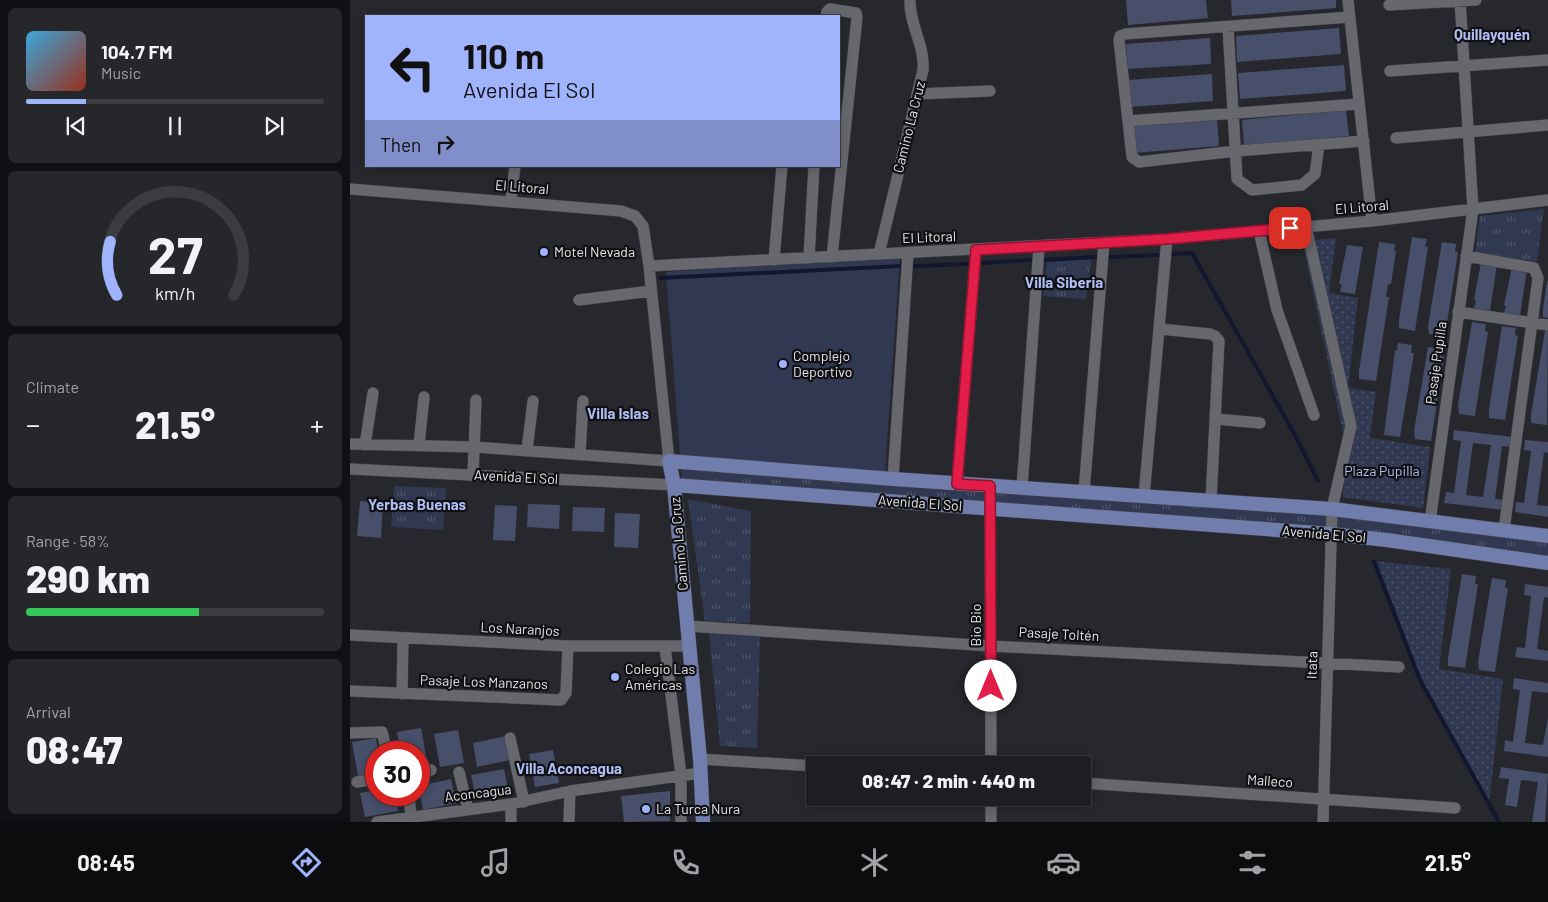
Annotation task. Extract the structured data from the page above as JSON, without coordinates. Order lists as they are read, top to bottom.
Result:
{
  "streets": {
    "main road": ["Camino La Cruz", "Avenida El Sol"],
    "street": [
      "El Litoral",
      "Pasaje Pupilla",
      "Bio Bio",
      "Los Naranjos",
      "Pasaje Toltén",
      "Itata",
      "Pasaje Los Manzanos",
      "Malleco",
      "Aconcagua"
    ]
  },
  "crossings": [
    ["Camino La Cruz", "El Litoral"],
    ["Camino La Cruz", "Avenida El Sol"],
    ["Camino La Cruz", "Los Naranjos"],
    ["Camino La Cruz", "Pasaje Toltén"],
    ["Camino La Cruz", "Aconcagua"],
    ["El Litoral", "Pasaje Pupilla"],
    ["El Litoral", "Itata"],
    ["Pasaje Pupilla", "Avenida El Sol"],
    ["Avenida El Sol", "Bio Bio"],
    ["Avenida El Sol", "Itata"],
    ["Bio Bio", "Pasaje Toltén"],
    ["Los Naranjos", "Pasaje Los Manzanos"],
    ["Pasaje Toltén", "Itata"],
    ["Itata", "Malleco"]
  ],
  "districts": [
    "Quillayquén",
    "Villa Siberia",
    "Villa Islas",
    "Yerbas Buenas",
    "Villa Aconcagua"
  ],
  "parks": ["Plaza Pupilla"],
  "places": [
    "Motel Nevada",
    "Complejo Deportivo",
    "Colegio Las Américas",
    "La Turca Nura"
  ],
  "page": {
    "turn": ["110 m", "Avenida El Sol"],
    "song": ["104.7 FM", "Music"],
    "then": "Then",
    "tile": [
      "Climate",
      ["Range · 58%", "290 km"],
      ["Arrival", "08:47"]
    ],
    "heat": ["−", "21.5°", "+"],
    "limit": "30",
    "trip": "08:47 · 2 min · 440 m",
    "tabs": ["08:45", "21.5°"],
    "gauge": ["27", "km/h"]
  }
}
